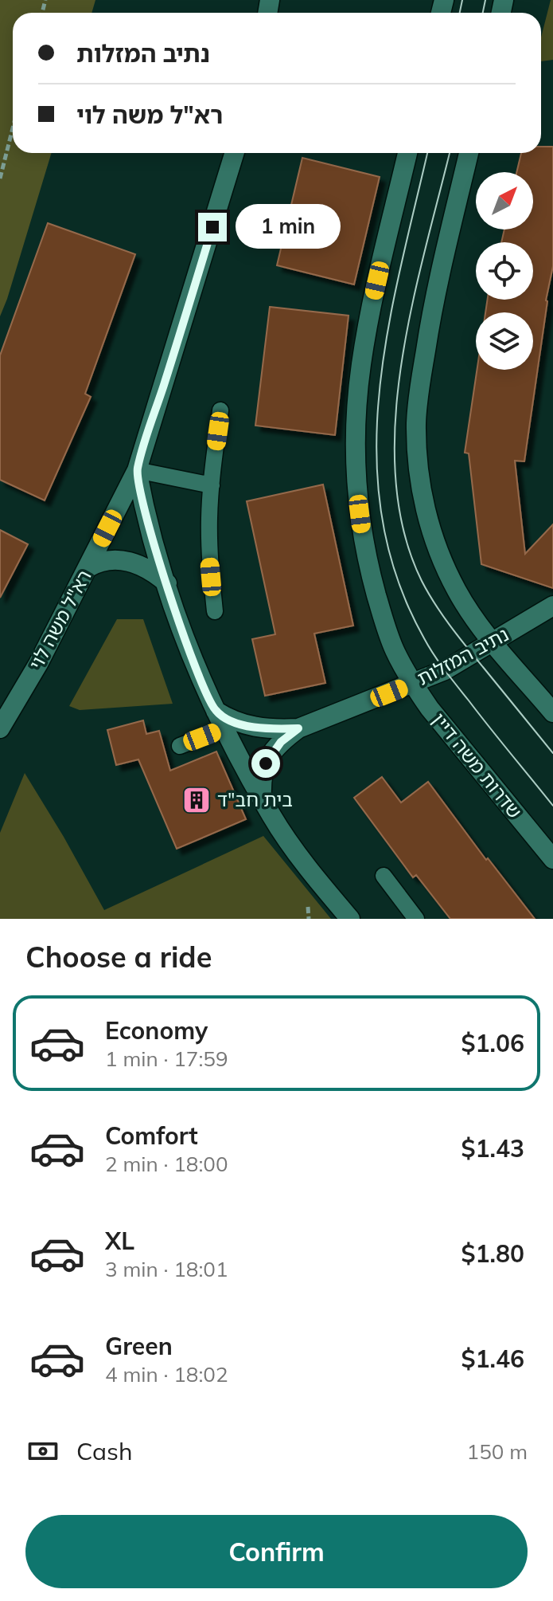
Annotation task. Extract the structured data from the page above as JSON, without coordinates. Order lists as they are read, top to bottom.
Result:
{
  "streets": {
    "street": ["רא\"ל משה לוי", "נתיב המזלות", "שדרות משה דיין"]
  },
  "crossings": [
    ["נתיב המזלות", "שדרות משה דיין"]
  ],
  "places": {
    "building": ["בית חב\"ד"]
  },
  "north": "top right",
  "page": {
    "banner": ["נתיב המזלות", "רא\"ל משה לוי"],
    "bubble": "1 min",
    "heading": "Choose a ride",
    "list": [
      {
        "name": "Economy",
        "note": "1 min · 17:59",
        "value": "$1.06"
      },
      {
        "name": "Comfort",
        "note": "2 min · 18:00",
        "value": "$1.43"
      },
      {
        "name": "XL",
        "note": "3 min · 18:01",
        "value": "$1.80"
      },
      {
        "name": "Green",
        "note": "4 min · 18:02",
        "value": "$1.46"
      }
    ],
    "pay": ["Cash", "150 m"],
    "buttons": "Confirm"
  }
}
